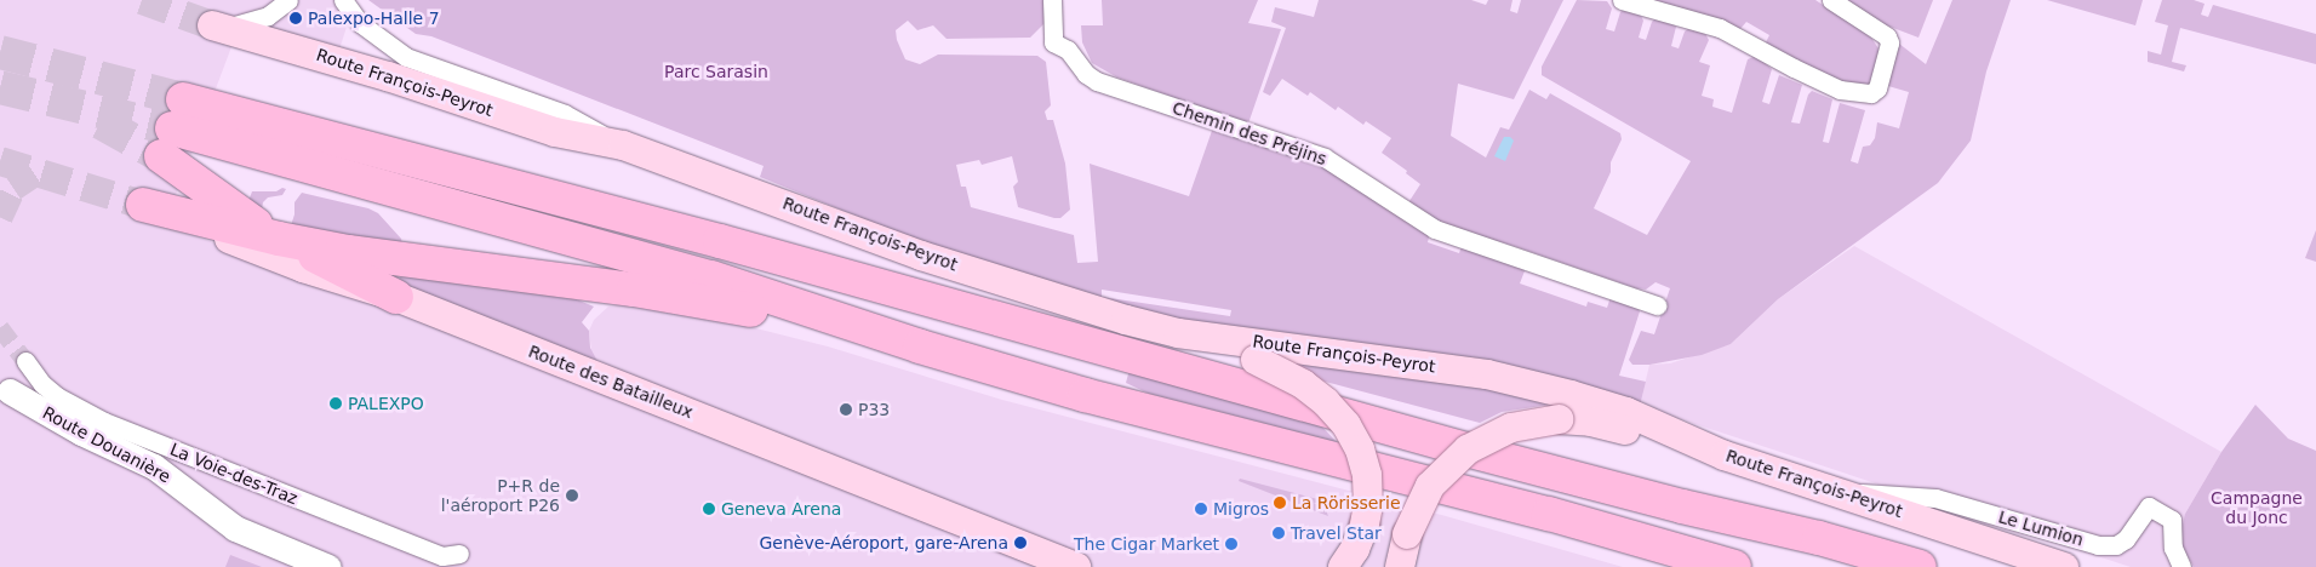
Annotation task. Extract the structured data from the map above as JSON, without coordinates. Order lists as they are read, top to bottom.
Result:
{
  "streets": {
    "main road": ["Route François-Peyrot", "Route des Batailleux"],
    "street": [
      "Chemin des Préjins",
      "Route Douanière",
      "La Voie-des-Traz",
      "Le Lumion"
    ]
  },
  "crossings": [
    ["Route François-Peyrot", "Le Lumion"]
  ],
  "parks": ["Parc Sarasin", "Campagne du Jonc"],
  "places": [
    "Palexpo-Halle 7",
    "PALEXPO",
    "P33",
    "P+R de l'aéroport P26",
    "La Rörisserie",
    "Geneva Arena",
    "Migros",
    "Travel Star",
    "Genève-Aéroport, gare-Arena",
    "The Cigar Market"
  ]
}
